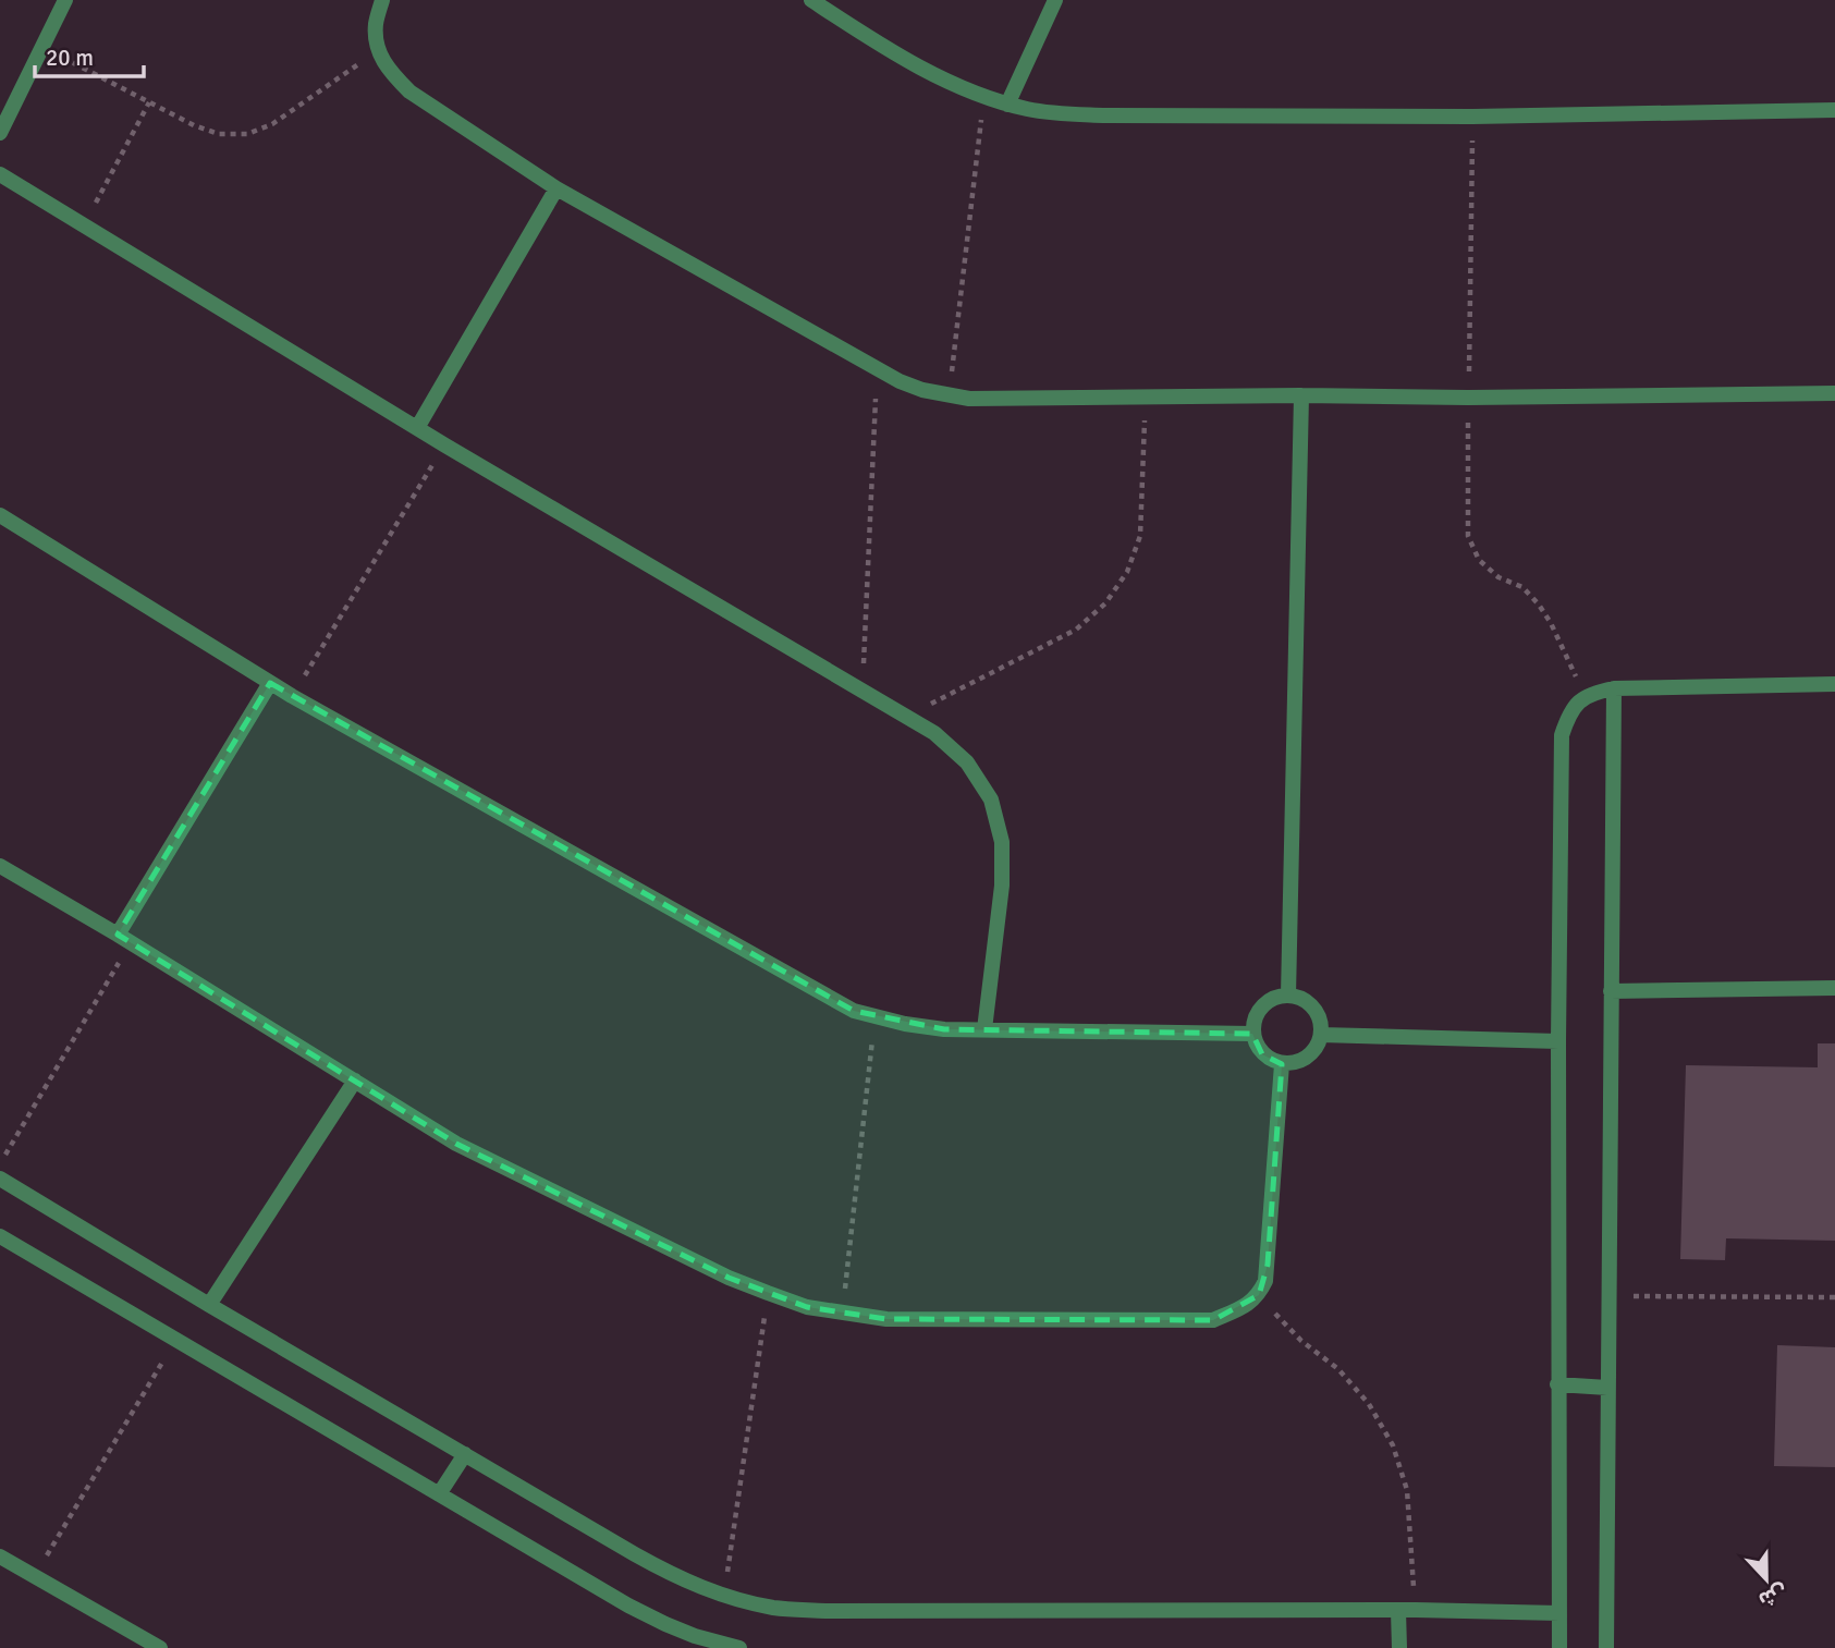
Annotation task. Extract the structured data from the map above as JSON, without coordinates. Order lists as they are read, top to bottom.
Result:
{
  "scale_bar": "20 m",
  "north": "bottom"
}
